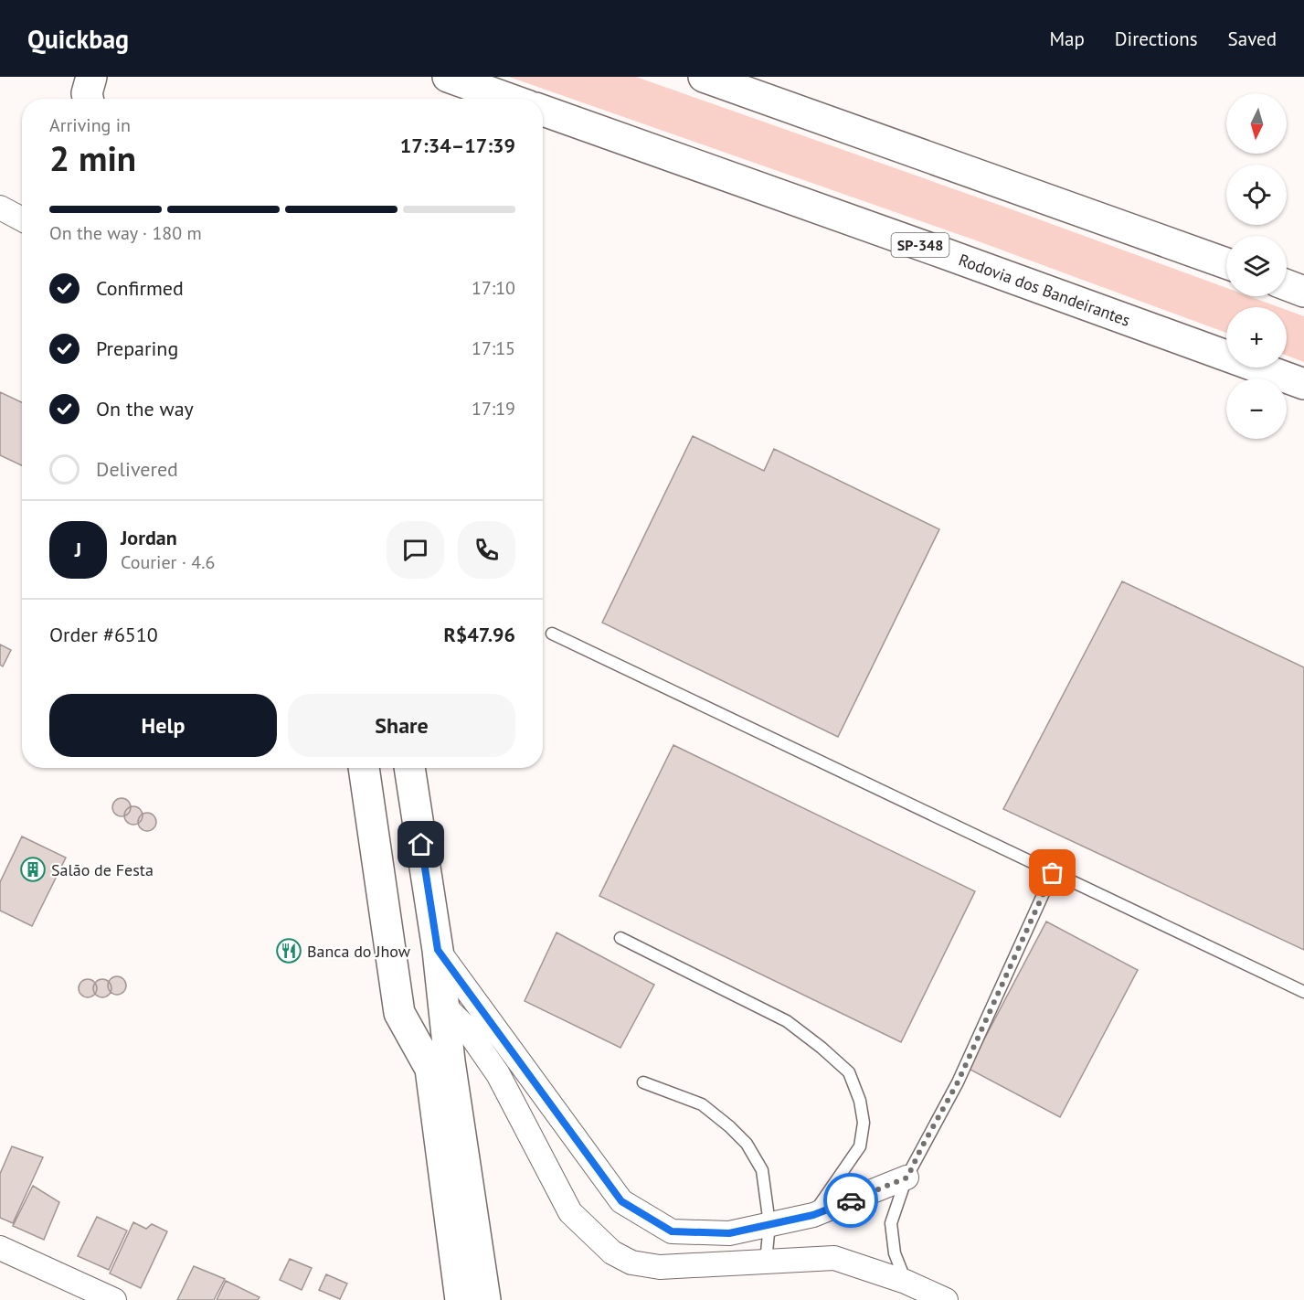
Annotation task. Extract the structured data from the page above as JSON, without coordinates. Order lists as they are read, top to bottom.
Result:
{
  "streets": {
    "main road": ["SP-348", "Rodovia dos Bandeirantes"]
  },
  "places": {
    "building": ["Salão de Festa"],
    "restaurant": ["Banca do Jhow"]
  },
  "north": "bottom",
  "page": {
    "header": "Quickbag",
    "nav": ["Map", "Directions", "Saved"],
    "map_buttons": ["+", "−"],
    "heading": ["2 min", "Arriving in", "17:34–17:39"],
    "panel": [
      "Jordan",
      "Courier · 4.6",
      "Order #6510",
      "R$47.96"
    ],
    "bar": "On the way · 180 m",
    "list": [
      ["Confirmed", "17:10"],
      ["Preparing", "17:15"],
      ["On the way", "17:19"],
      "Delivered"
    ],
    "round": "J",
    "buttons": ["Help", "Share"]
  }
}
